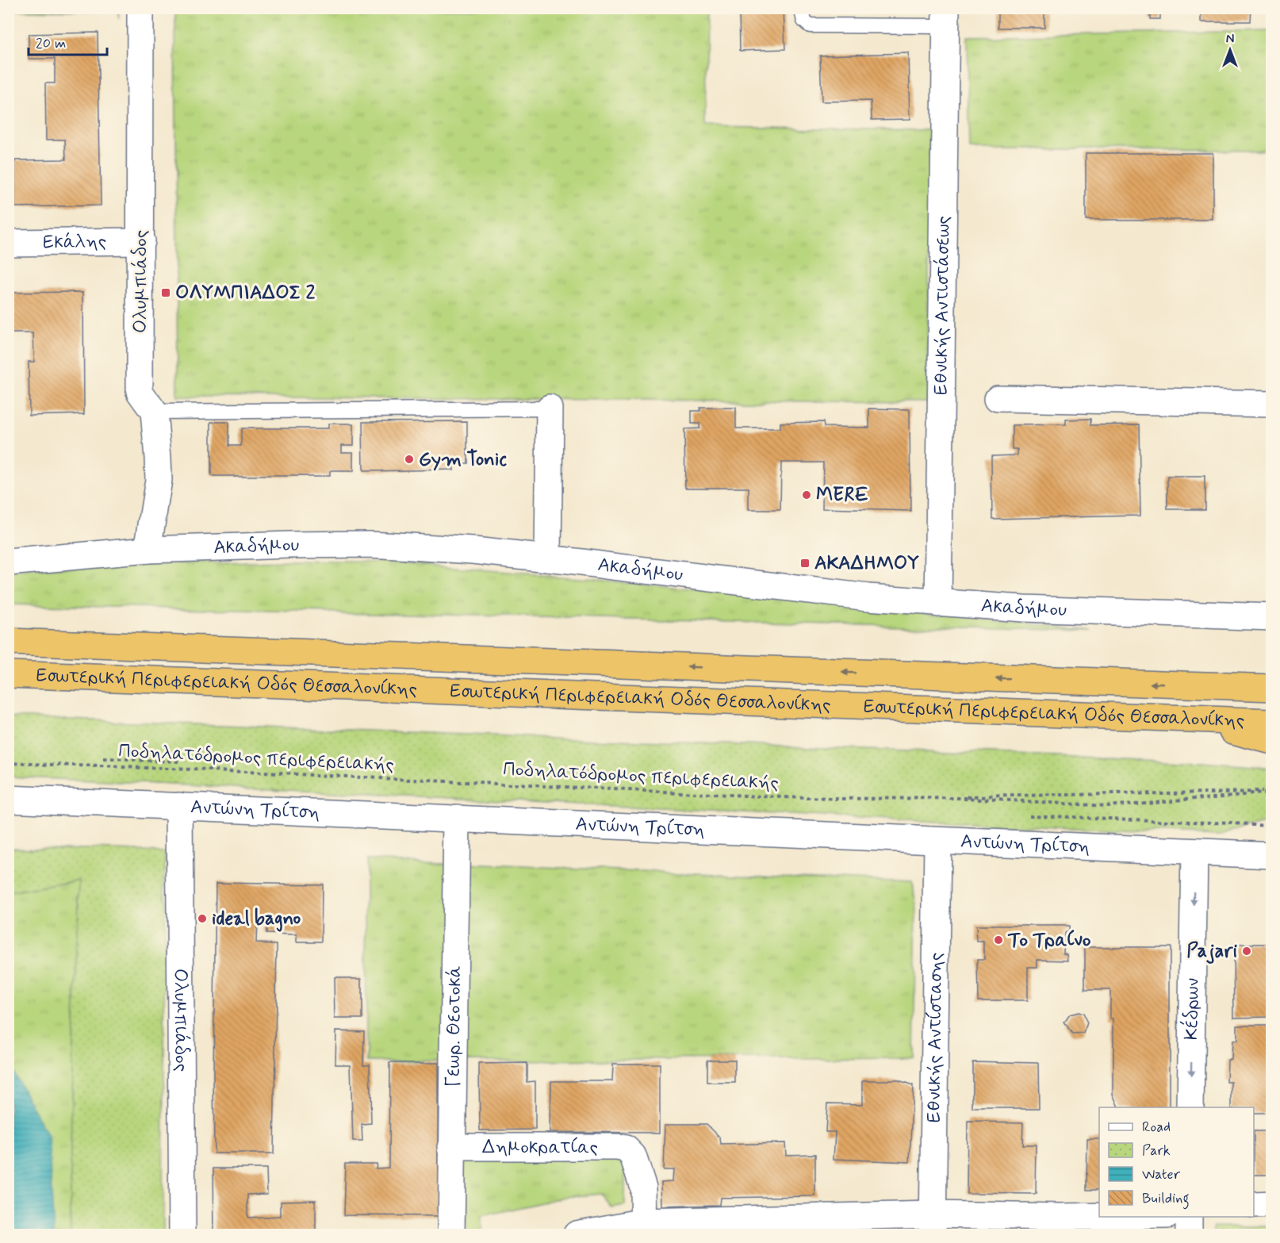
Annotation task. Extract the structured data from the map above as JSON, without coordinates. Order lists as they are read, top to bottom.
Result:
{
  "streets": {
    "highway": ["Εσωτερική Περιφερειακή Οδός Θεσσαλονίκης"],
    "street": [
      "Εκάλης",
      "Ολυμπιάδος",
      "Εθνικής Αντιστάσεως",
      "Ακαδήμου",
      "Αντώνη Τρίτση",
      "Κέδρων",
      "Γεωρ. Θεοτοκά",
      "Εθνικής Αντίστασης",
      "Δημοκρατίας"
    ],
    "path": ["Ποδηλατόδρομος περιφερειακής"]
  },
  "crossings": [
    ["Εκάλης", "Ολυμπιάδος"],
    ["Ολυμπιάδος", "Αντώνη Τρίτση"],
    ["Εθνικής Αντιστάσεως", "Ακαδήμου"],
    ["Αντώνη Τρίτση", "Κέδρων"],
    ["Αντώνη Τρίτση", "Γεωρ. Θεοτοκά"],
    ["Αντώνη Τρίτση", "Εθνικής Αντίστασης"],
    ["Γεωρ. Θεοτοκά", "Δημοκρατίας"]
  ],
  "one_way": ["Κέδρων"],
  "places": {
    "transit": ["ΟΛΥΜΠΙΑΔΟΣ 2", "ΑΚΑΔΗΜΟΥ"],
    "other": [
      "Gym Tonic",
      "MERE",
      "ideal bagno",
      "Το Τραίνο",
      "Pajari"
    ]
  },
  "legend": [
    "Road",
    "Park",
    "Water",
    "Building"
  ],
  "scale_bar": "20 m",
  "north": "top"
}
